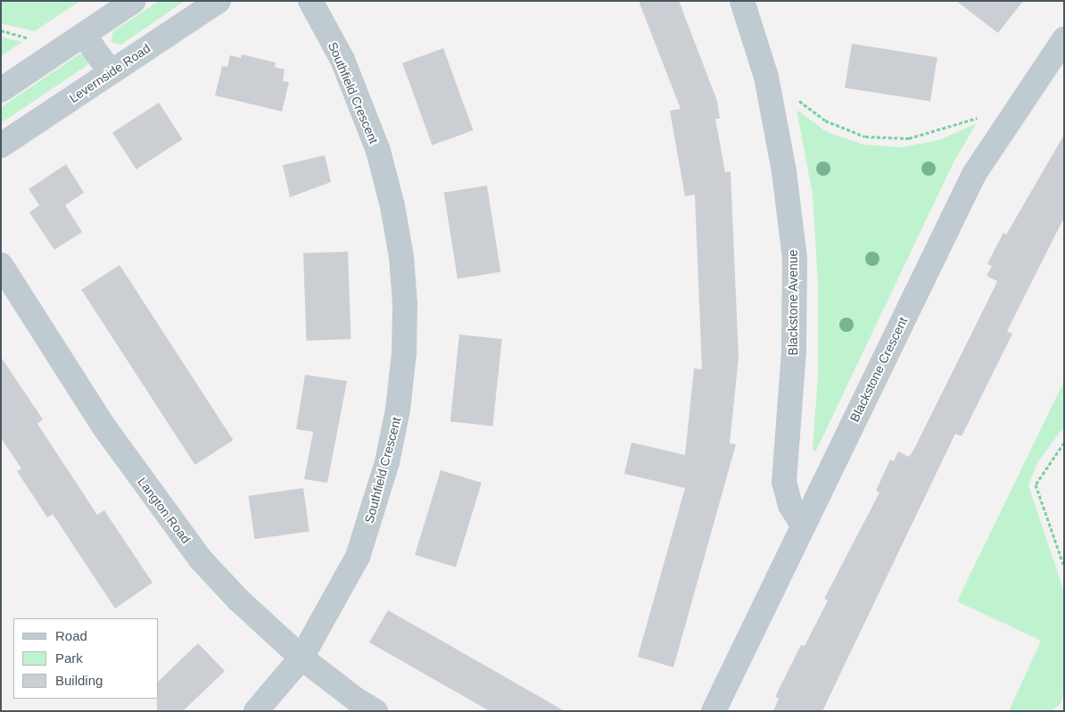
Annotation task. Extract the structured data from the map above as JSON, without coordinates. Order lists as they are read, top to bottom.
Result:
{
  "streets": {
    "street": [
      "Levernside Road",
      "Southfield Crescent",
      "Blackstone Avenue",
      "Blackstone Crescent",
      "Langton Road"
    ]
  },
  "crossings": [
    ["Southfield Crescent", "Langton Road"],
    ["Blackstone Avenue", "Blackstone Crescent"]
  ],
  "legend": ["Road", "Park", "Building"]
}
